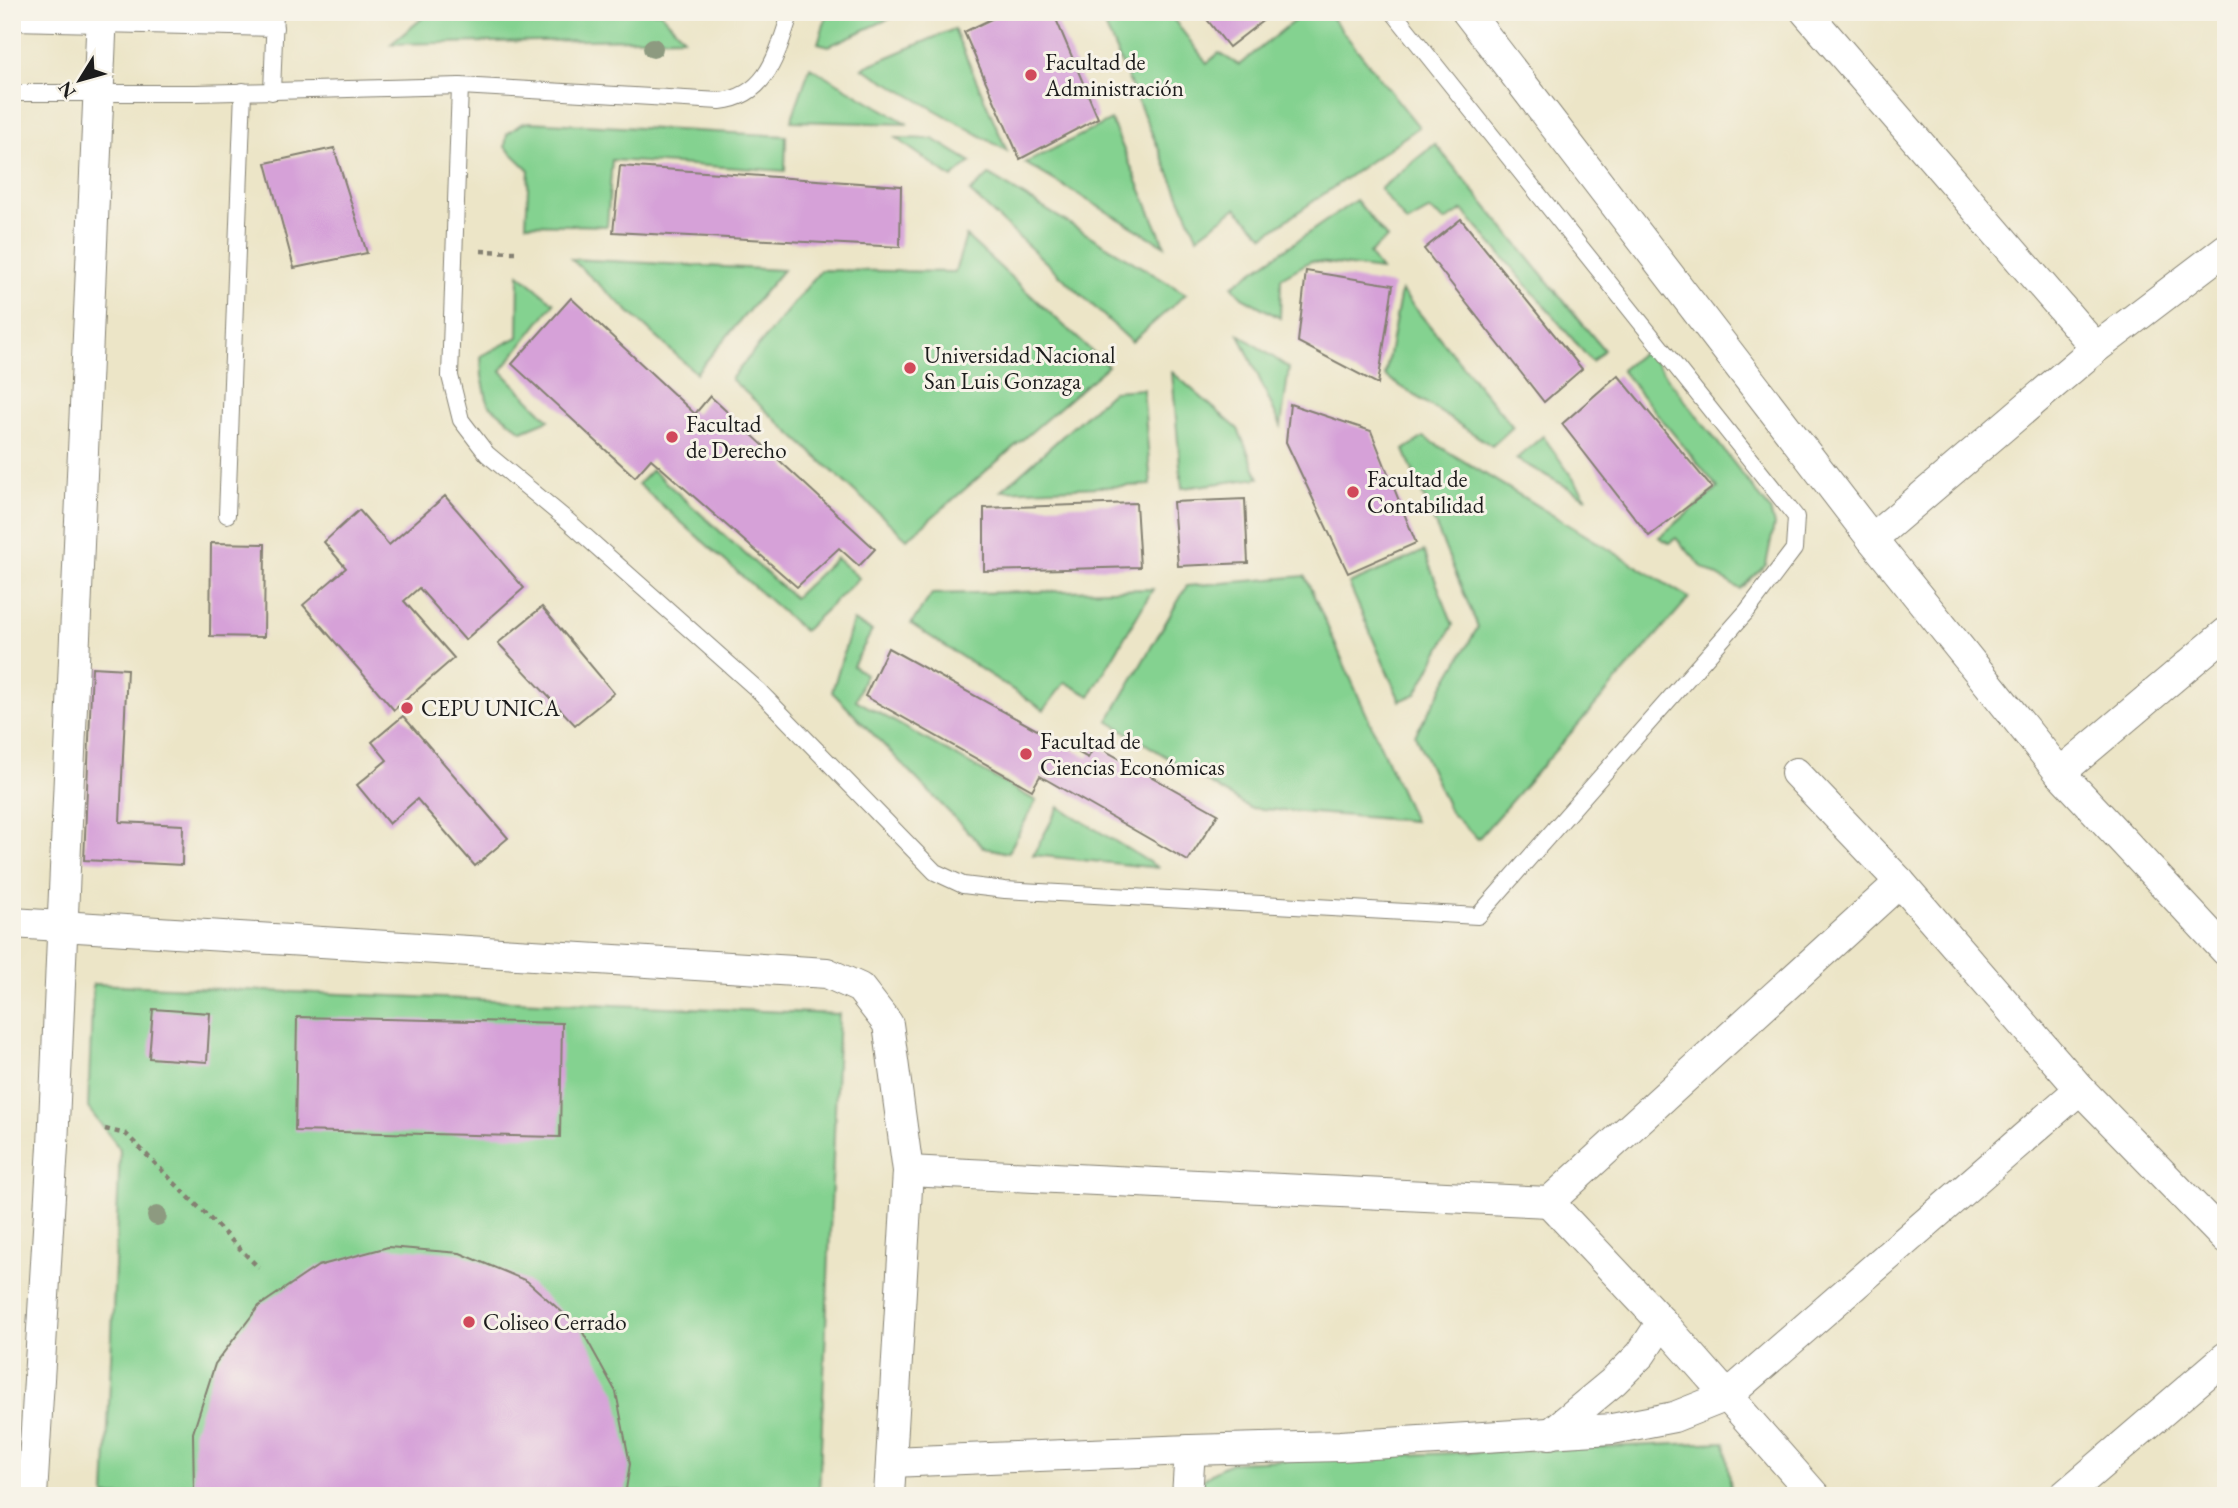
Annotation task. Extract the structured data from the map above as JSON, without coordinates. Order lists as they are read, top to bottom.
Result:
{
  "places": [
    "Facultad de Administración",
    "Universidad Nacional San Luis Gonzaga",
    "Facultad de Derecho",
    "Facultad de Contabilidad",
    "CEPU UNICA",
    "Facultad de Ciencias Económicas",
    "Coliseo Cerrado"
  ],
  "north": "bottom left"
}
